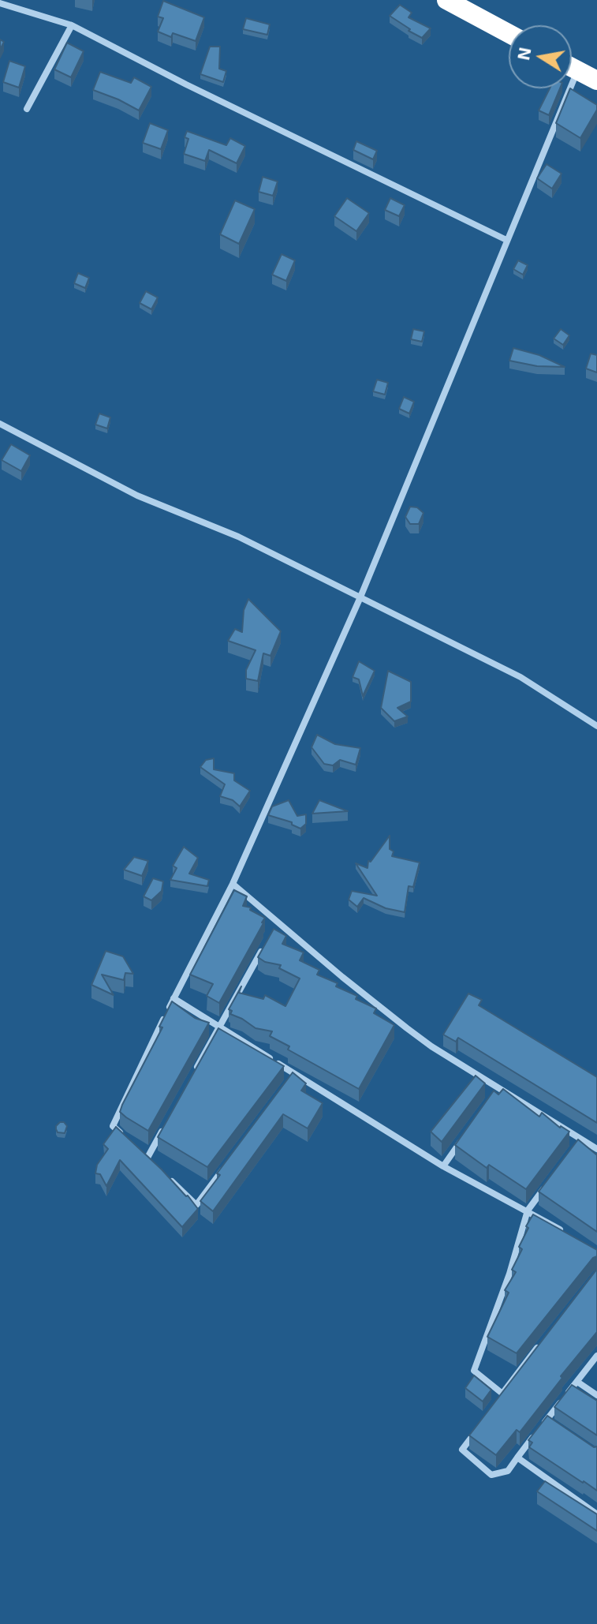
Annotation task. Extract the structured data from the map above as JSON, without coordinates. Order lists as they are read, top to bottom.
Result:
{
  "north": "left"
}
